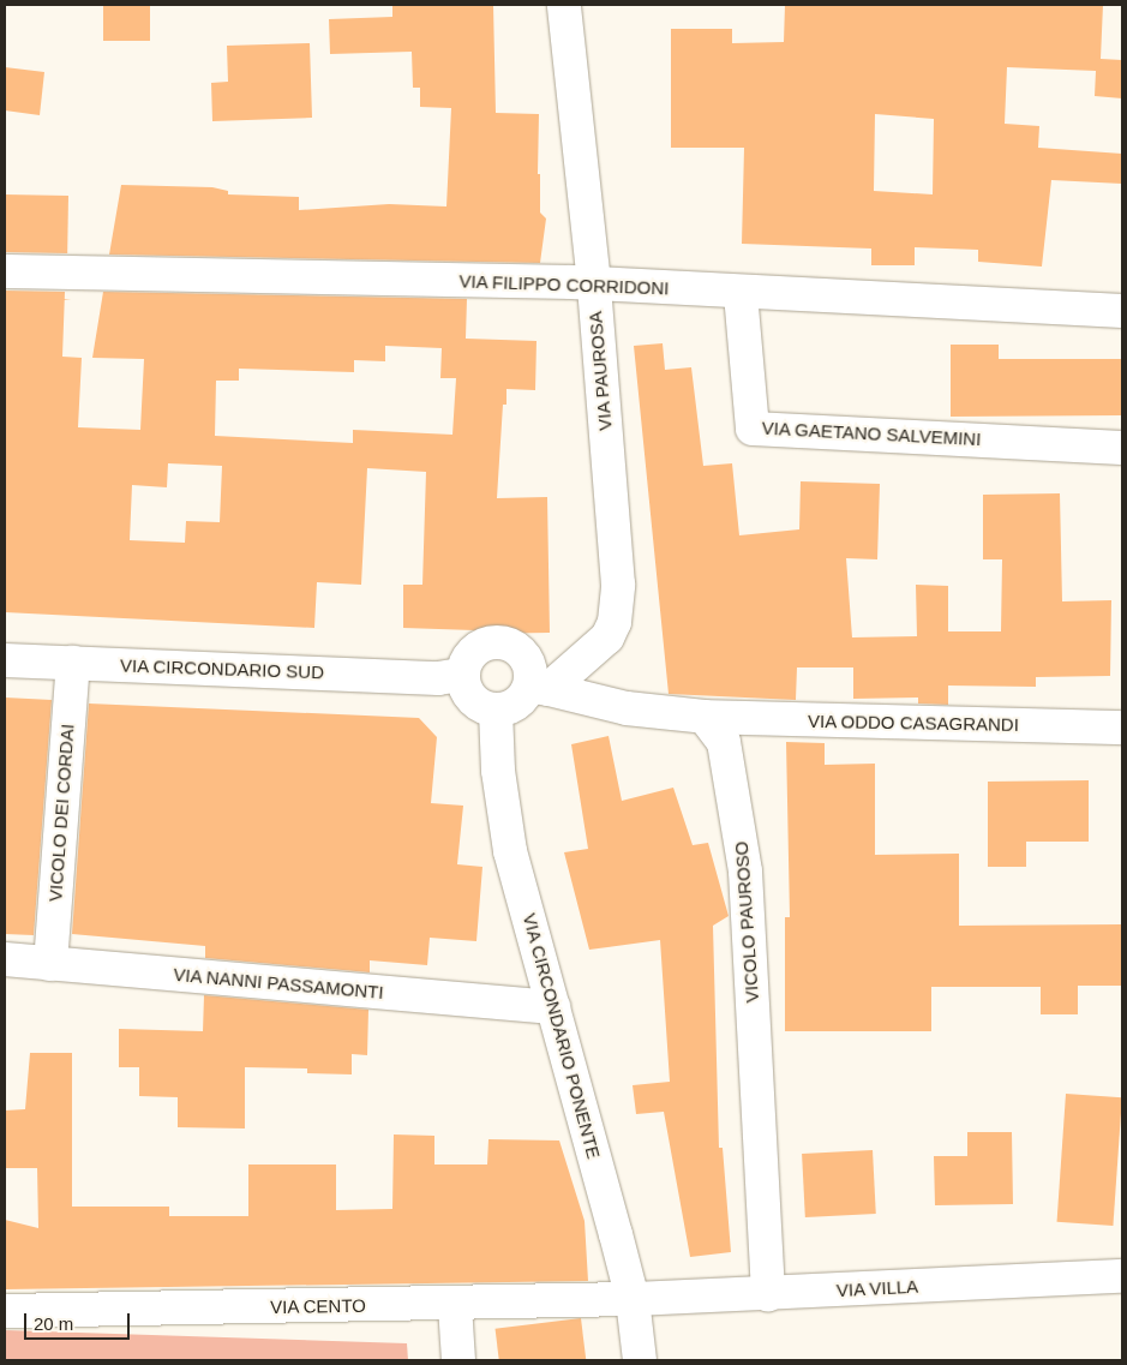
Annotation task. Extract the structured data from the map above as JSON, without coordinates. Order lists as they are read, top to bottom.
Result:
{
  "streets": {
    "street": [
      "VIA FILIPPO CORRIDONI",
      "VIA PAUROSA",
      "VIA GAETANO SALVEMINI",
      "VIA CIRCONDARIO SUD",
      "VIA ODDO CASAGRANDI",
      "VICOLO DEI CORDAI",
      "VICOLO PAUROSO",
      "VIA NANNI PASSAMONTI",
      "VIA CIRCONDARIO PONENTE",
      "VIA VILLA",
      "VIA CENTO"
    ]
  },
  "crossings": [
    ["VIA FILIPPO CORRIDONI", "VIA PAUROSA"],
    ["VIA FILIPPO CORRIDONI", "VIA GAETANO SALVEMINI"],
    ["VIA PAUROSA", "VIA CIRCONDARIO SUD"],
    ["VIA PAUROSA", "VIA CIRCONDARIO PONENTE"],
    ["VIA CIRCONDARIO SUD", "VICOLO DEI CORDAI"],
    ["VIA CIRCONDARIO SUD", "VIA CIRCONDARIO PONENTE"],
    ["VIA ODDO CASAGRANDI", "VICOLO PAUROSO"],
    ["VICOLO DEI CORDAI", "VIA NANNI PASSAMONTI"],
    ["VICOLO PAUROSO", "VIA VILLA"],
    ["VIA NANNI PASSAMONTI", "VIA CIRCONDARIO PONENTE"],
    ["VIA CIRCONDARIO PONENTE", "VIA VILLA"],
    ["VIA CIRCONDARIO PONENTE", "VIA CENTO"],
    ["VIA VILLA", "VIA CENTO"]
  ],
  "scale_bar": "20 m"
}
